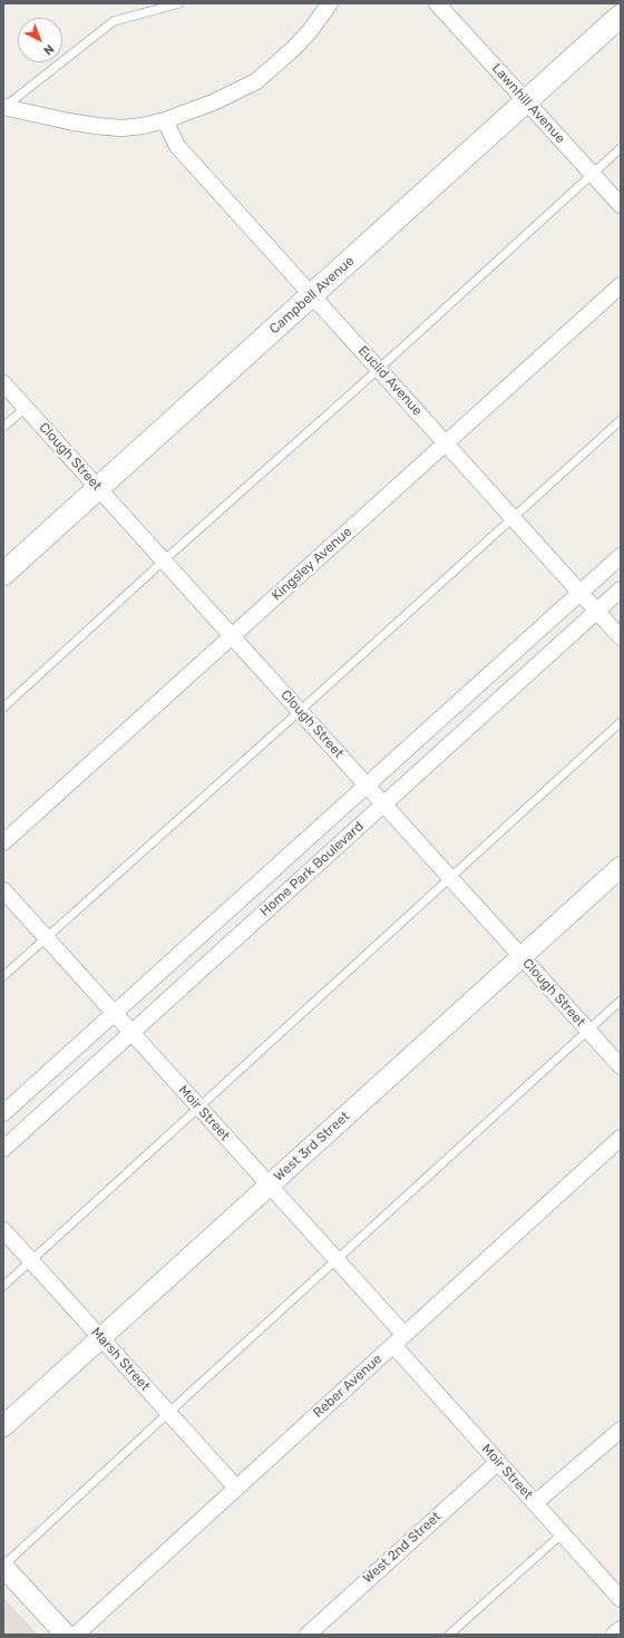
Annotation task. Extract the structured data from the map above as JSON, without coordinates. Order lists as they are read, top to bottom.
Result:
{
  "streets": {
    "main road": ["Campbell Avenue"],
    "street": [
      "Lawnhill Avenue",
      "Euclid Avenue",
      "Clough Street",
      "Kingsley Avenue",
      "Home Park Boulevard",
      "Moir Street",
      "West 3rd Street",
      "Marsh Street",
      "Reber Avenue",
      "West 2nd Street"
    ]
  },
  "crossings": [
    ["Lawnhill Avenue", "Campbell Avenue"],
    ["Campbell Avenue", "Euclid Avenue"],
    ["Campbell Avenue", "Clough Street"],
    ["Euclid Avenue", "Kingsley Avenue"],
    ["Euclid Avenue", "Home Park Boulevard"],
    ["Clough Street", "Kingsley Avenue"],
    ["Clough Street", "Home Park Boulevard"],
    ["Clough Street", "West 3rd Street"],
    ["Home Park Boulevard", "Moir Street"],
    ["Moir Street", "West 3rd Street"],
    ["Moir Street", "Reber Avenue"],
    ["Moir Street", "West 2nd Street"],
    ["West 3rd Street", "Marsh Street"],
    ["Marsh Street", "Reber Avenue"]
  ],
  "north": "bottom right"
}
